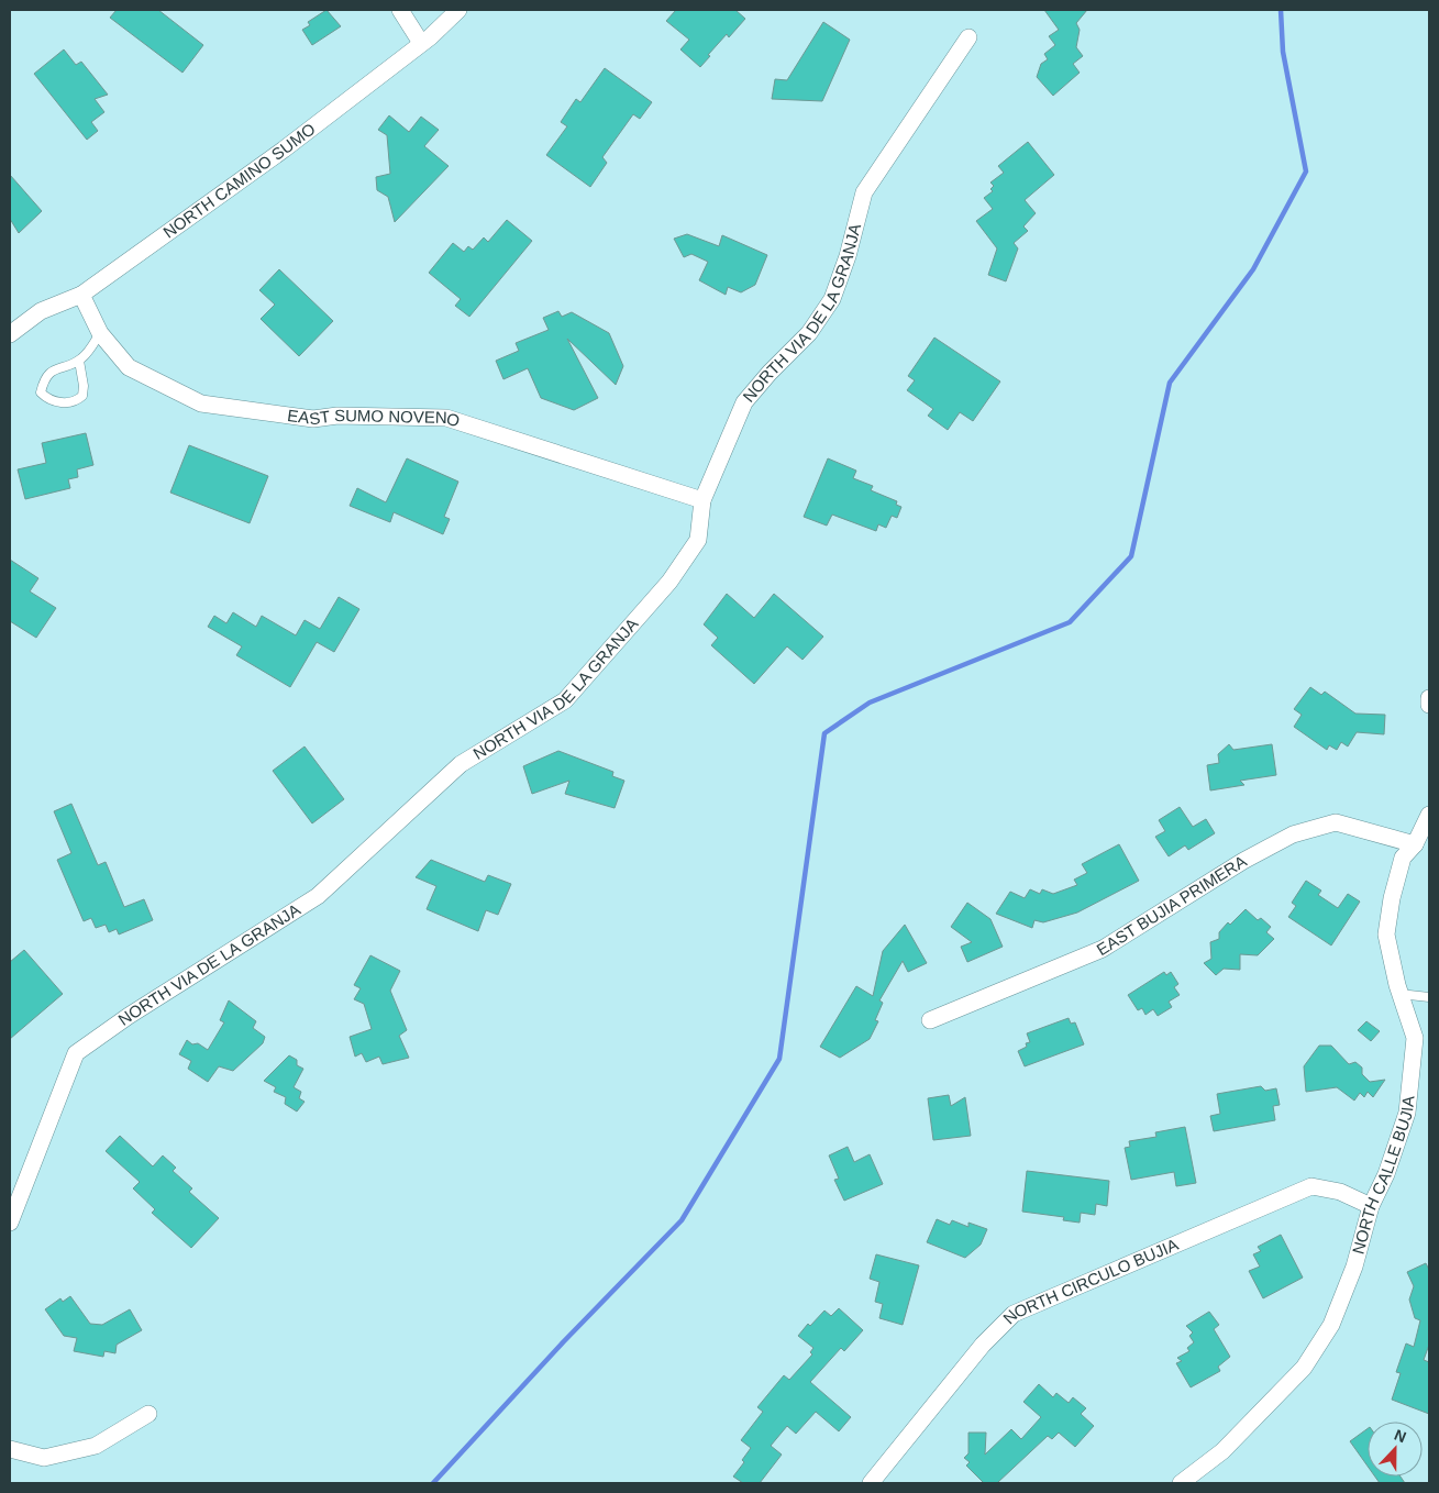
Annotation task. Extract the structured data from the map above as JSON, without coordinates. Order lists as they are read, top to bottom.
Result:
{
  "streets": {
    "street": [
      "NORTH CAMINO SUMO",
      "NORTH VIA DE LA GRANJA",
      "EAST SUMO NOVENO",
      "EAST BUJIA PRIMERA",
      "NORTH CALLE BUJIA",
      "NORTH CIRCULO BUJIA"
    ]
  },
  "crossings": [
    ["NORTH CAMINO SUMO", "EAST SUMO NOVENO"],
    ["NORTH VIA DE LA GRANJA", "EAST SUMO NOVENO"],
    ["EAST BUJIA PRIMERA", "NORTH CALLE BUJIA"],
    ["NORTH CALLE BUJIA", "NORTH CIRCULO BUJIA"]
  ],
  "north": "top"
}
